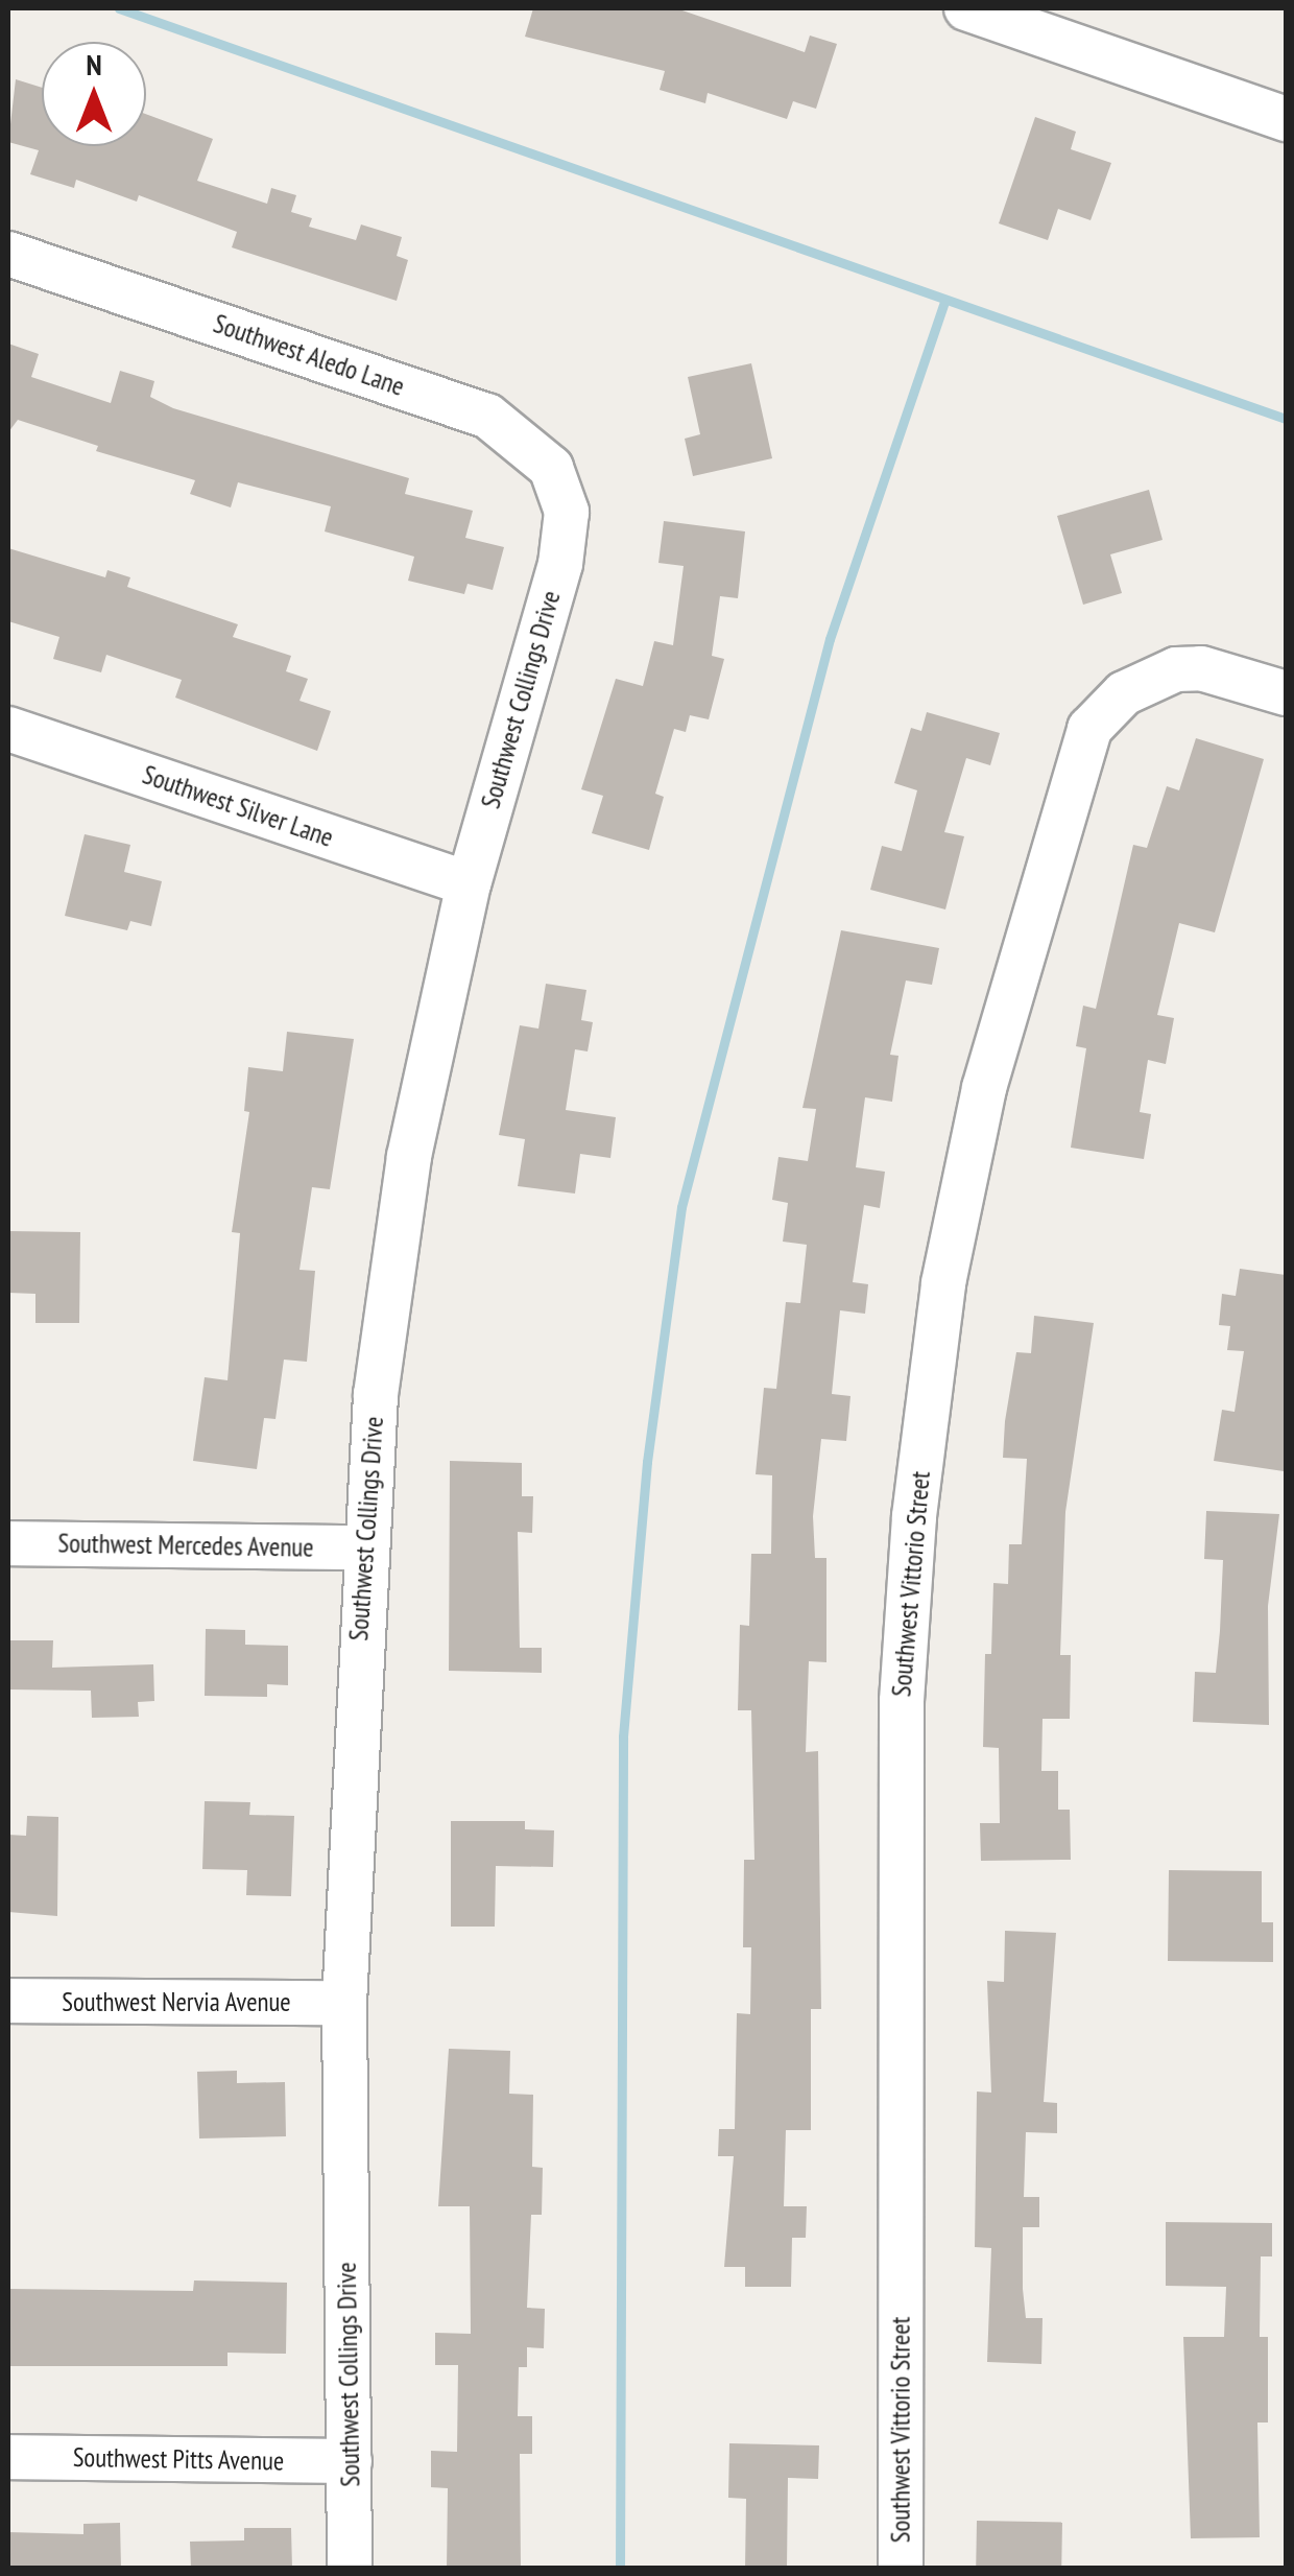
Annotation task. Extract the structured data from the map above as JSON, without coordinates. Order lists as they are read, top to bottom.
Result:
{
  "streets": {
    "street": [
      "Southwest Aledo Lane",
      "Southwest Collings Drive",
      "Southwest Silver Lane",
      "Southwest Mercedes Avenue",
      "Southwest Vittorio Street",
      "Southwest Nervia Avenue",
      "Southwest Pitts Avenue"
    ]
  },
  "crossings": [
    ["Southwest Aledo Lane", "Southwest Collings Drive"],
    ["Southwest Collings Drive", "Southwest Silver Lane"],
    ["Southwest Collings Drive", "Southwest Mercedes Avenue"],
    ["Southwest Collings Drive", "Southwest Nervia Avenue"],
    ["Southwest Collings Drive", "Southwest Pitts Avenue"]
  ],
  "north": "top"
}
